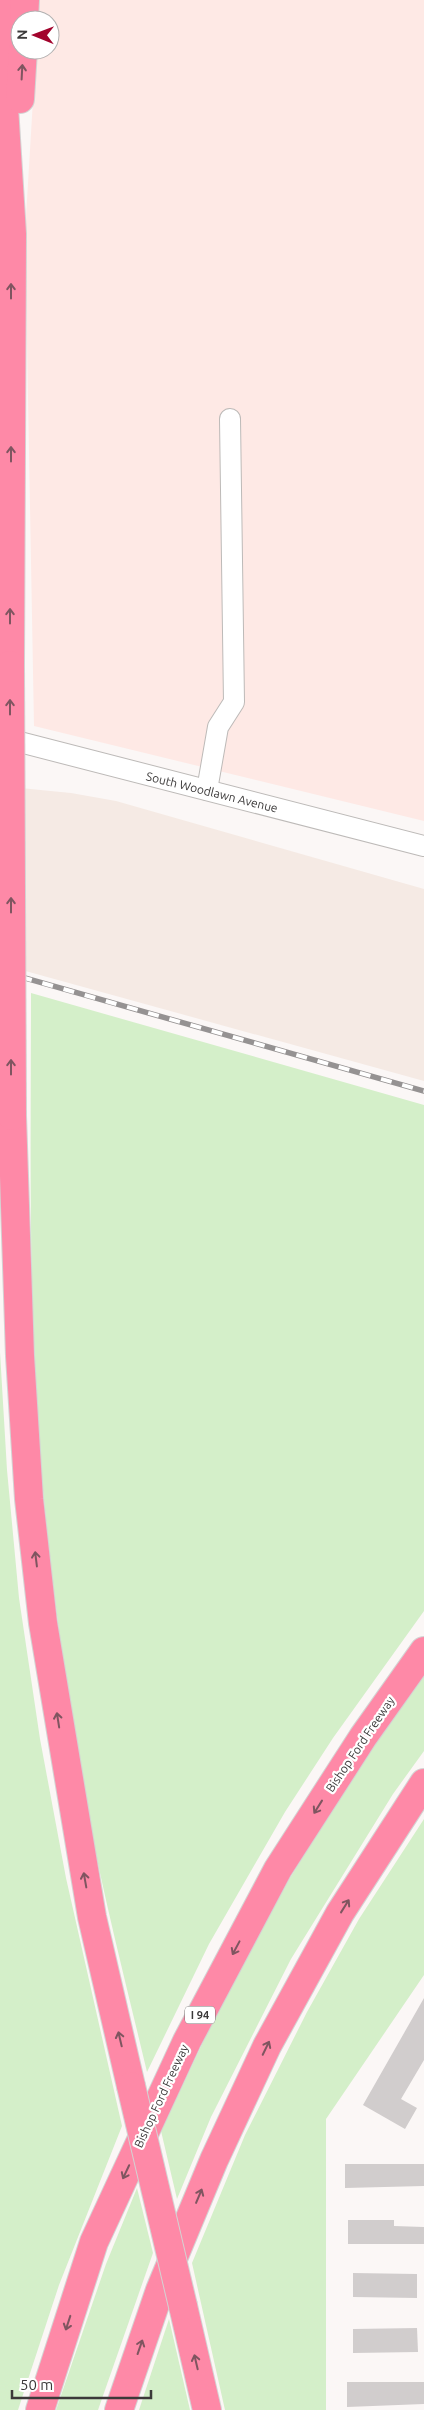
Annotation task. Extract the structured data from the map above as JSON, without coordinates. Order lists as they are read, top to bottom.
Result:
{
  "streets": {
    "highway": ["Bishop Ford Freeway", "I 94"],
    "street": ["South Woodlawn Avenue"]
  },
  "scale_bar": "50 m",
  "north": "left"
}
